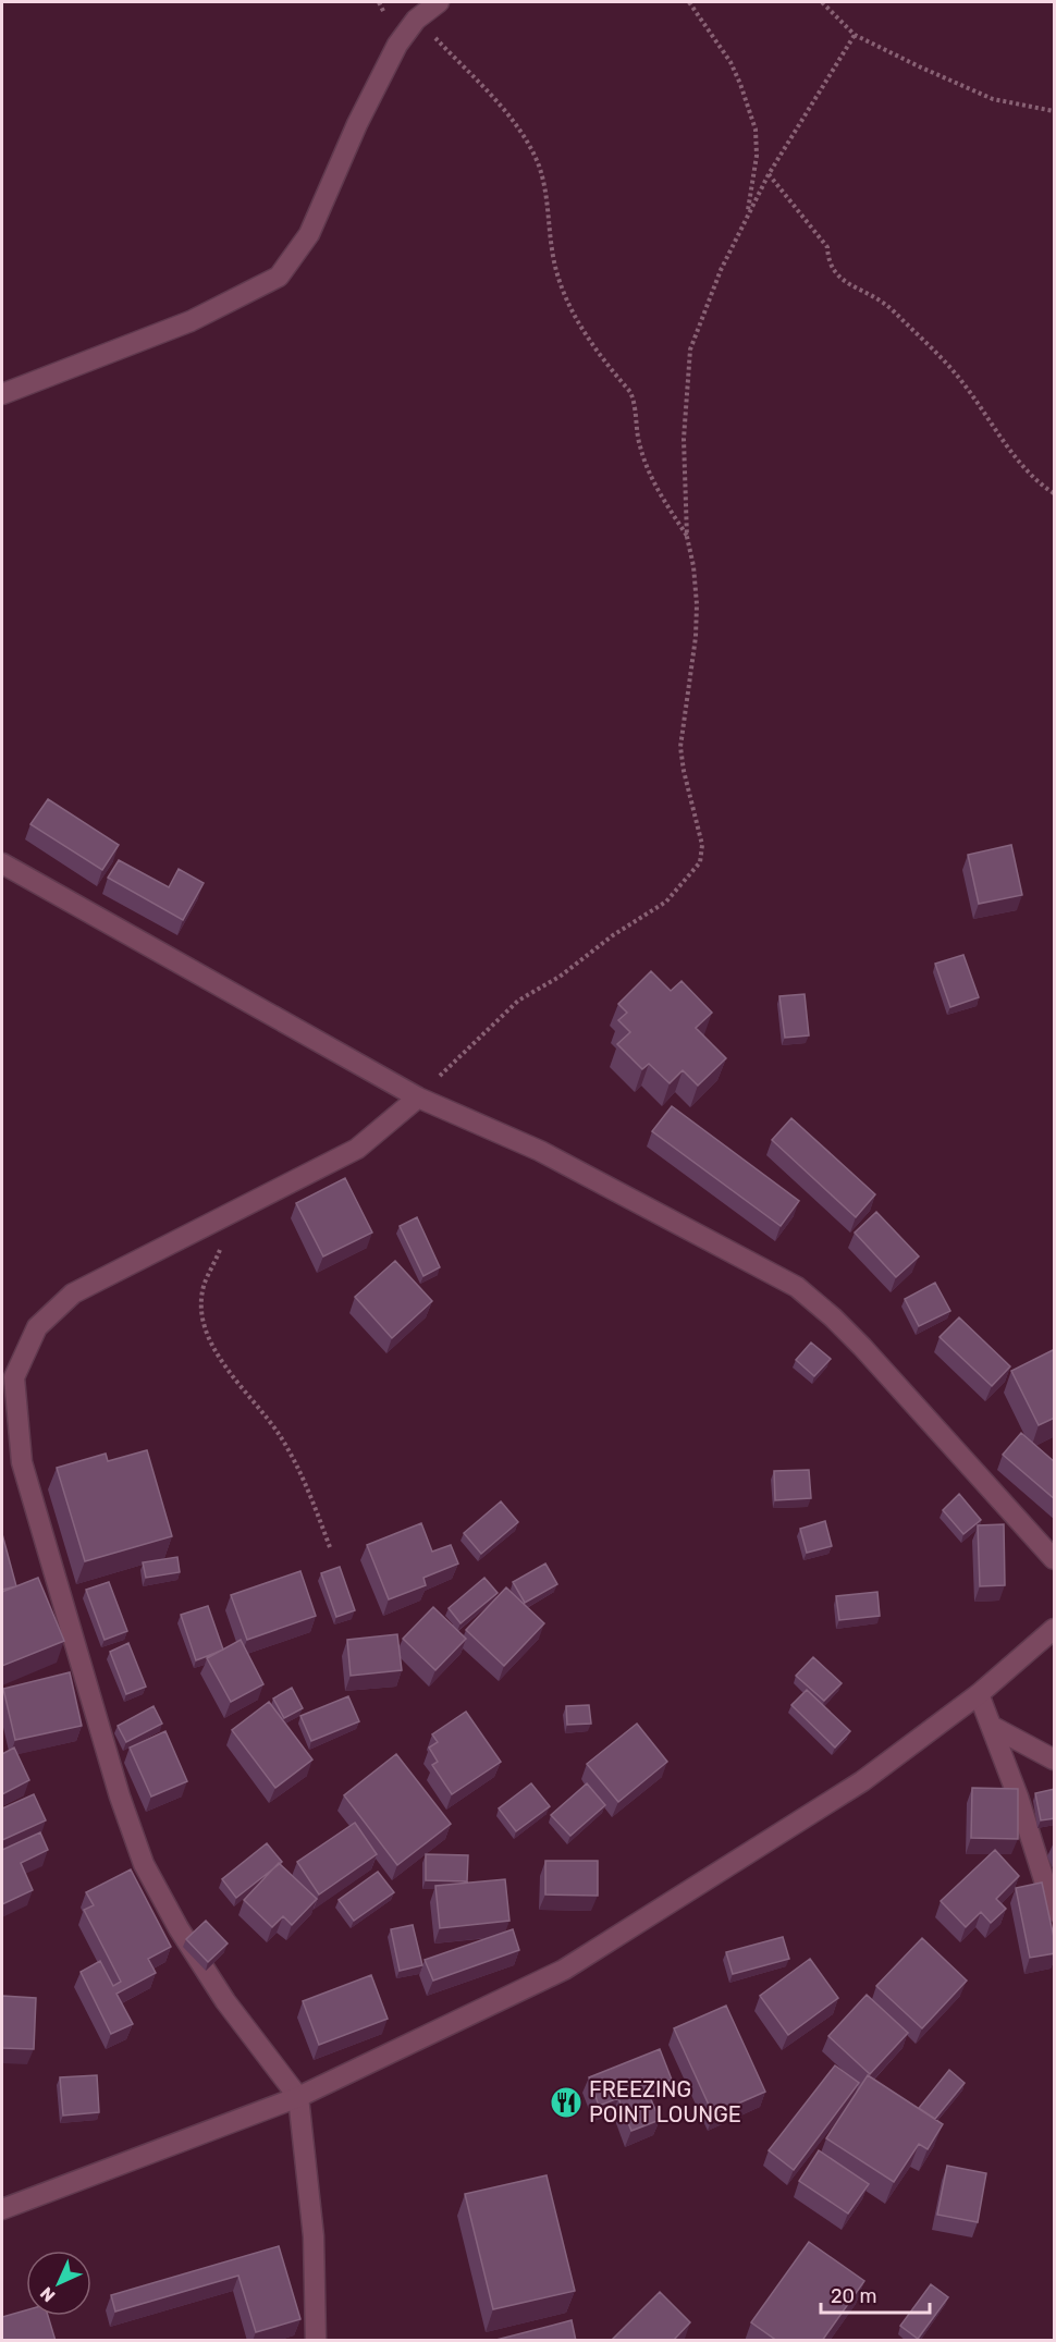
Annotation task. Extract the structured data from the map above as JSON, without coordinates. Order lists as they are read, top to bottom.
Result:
{
  "places": {
    "restaurant": ["FREEZING POINT LOUNGE"]
  },
  "scale_bar": "20 m",
  "north": "bottom left"
}
